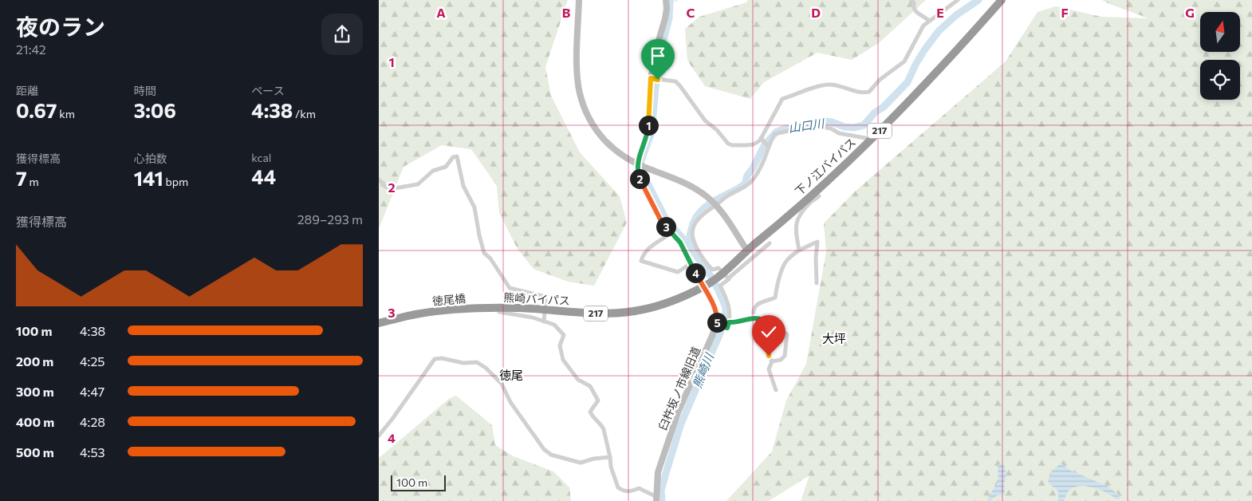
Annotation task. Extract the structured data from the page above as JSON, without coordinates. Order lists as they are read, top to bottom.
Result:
{
  "streets": {
    "highway": [
      "217",
      "下ノ江バイパス",
      "熊崎バイパス",
      "徳尾橋"
    ],
    "main road": ["臼杵坂ノ市線旧道"]
  },
  "crossings": [
    ["下ノ江バイパス", "熊崎バイパス"],
    ["下ノ江バイパス", "臼杵坂ノ市線旧道"],
    ["熊崎バイパス", "徳尾橋"],
    ["熊崎バイパス", "臼杵坂ノ市線旧道"]
  ],
  "districts": ["大坪", "徳尾"],
  "water": ["山口川", "熊崎川"],
  "scale_bar": "100 m",
  "north": "top",
  "page": {
    "heading": ["夜のラン", "21:42"],
    "stats": [
      ["距離", "0.67 km"],
      ["時間", "3:06"],
      ["ペース", "4:38 /km"],
      ["獲得標高", "7 m"],
      ["心拍数", "141 bpm"],
      ["kcal", "44"]
    ],
    "pins": [
      "1",
      "2",
      "3",
      "4",
      "5"
    ],
    "chart": ["獲得標高", "289–293 m"],
    "list": [
      {
        "name": "100 m",
        "note": "4:38"
      },
      {
        "name": "200 m",
        "note": "4:25"
      },
      {
        "name": "300 m",
        "note": "4:47"
      },
      {
        "name": "400 m",
        "note": "4:28"
      },
      {
        "name": "500 m",
        "note": "4:53"
      }
    ],
    "scale": "100 m"
  },
  "grid": {
    "columns": [
      "A",
      "B",
      "C",
      "D",
      "E",
      "F",
      "G"
    ],
    "rows": [
      "1",
      "2",
      "3",
      "4"
    ]
  }
}
